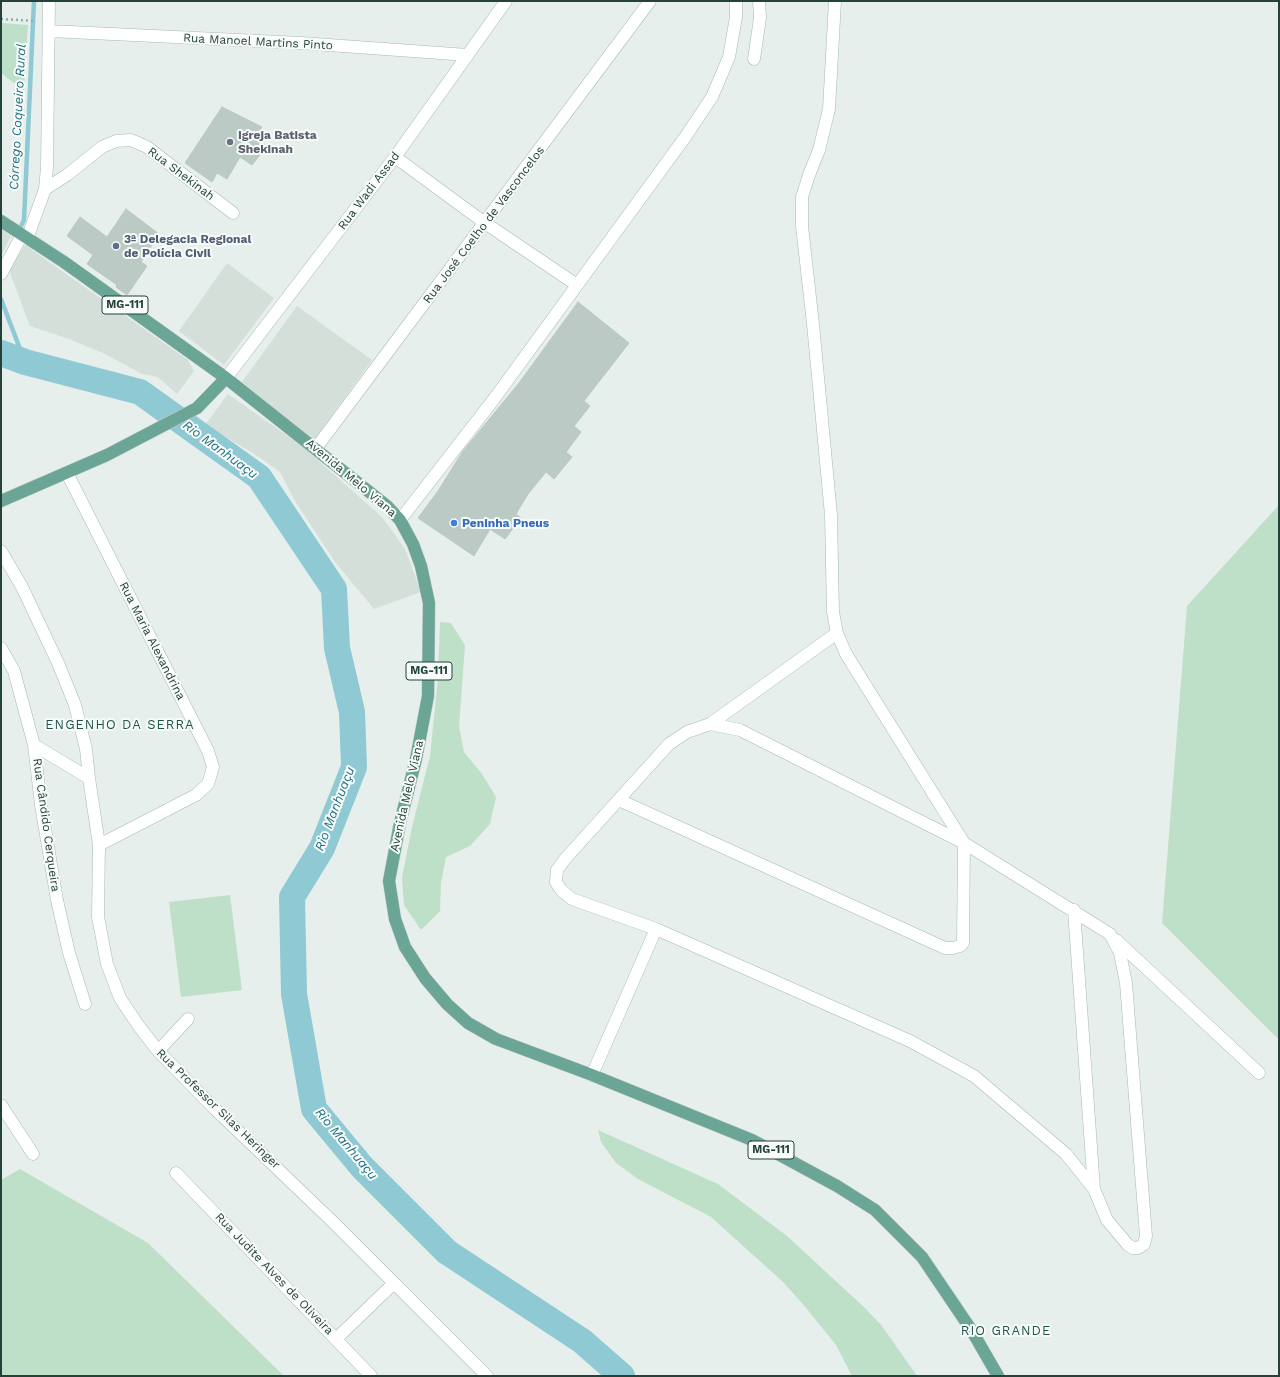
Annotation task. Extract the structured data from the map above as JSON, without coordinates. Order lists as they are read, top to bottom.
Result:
{
  "streets": {
    "main road": ["MG-111", "Avenida Melo Viana"],
    "street": [
      "Rua Manoel Martins Pinto",
      "Rua Shekinah",
      "Rua Wadi Assad",
      "Rua José Coelho de Vasconcelos",
      "Rua Maria Alexandrina",
      "Rua Cândido Cerqueira",
      "Rua Professor Silas Heringer",
      "Rua Judite Alves de Oliveira"
    ]
  },
  "crossings": [
    ["Rua Manoel Martins Pinto", "Rua Wadi Assad"],
    ["Rua Wadi Assad", "Avenida Melo Viana"],
    ["Rua José Coelho de Vasconcelos", "Avenida Melo Viana"],
    ["MG-111", "Avenida Melo Viana"],
    ["Rua Maria Alexandrina", "Rua Professor Silas Heringer"]
  ],
  "districts": ["ENGENHO DA SERRA", "RIO GRANDE"],
  "water": ["Córrego Coqueiro Rural", "Rio Manhuaçu"],
  "places": ["Igreja Batista Shekinah", "3ª Delegacia Regional de Polícia Civil", "Peninha Pneus"]
}
